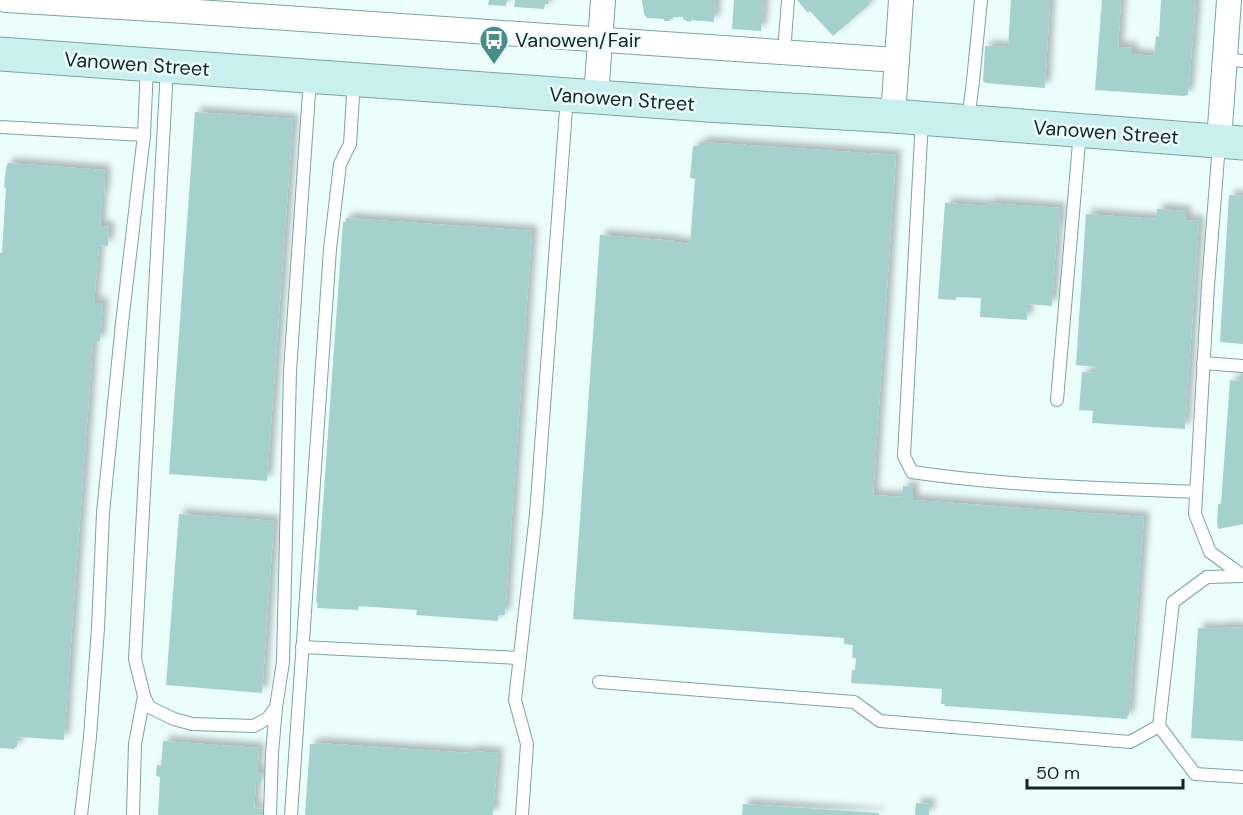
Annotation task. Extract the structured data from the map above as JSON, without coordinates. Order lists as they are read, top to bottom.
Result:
{
  "streets": {
    "main road": ["Vanowen Street"]
  },
  "places": {
    "bus stop": ["Vanowen/Fair"]
  },
  "scale_bar": "50 m"
}
